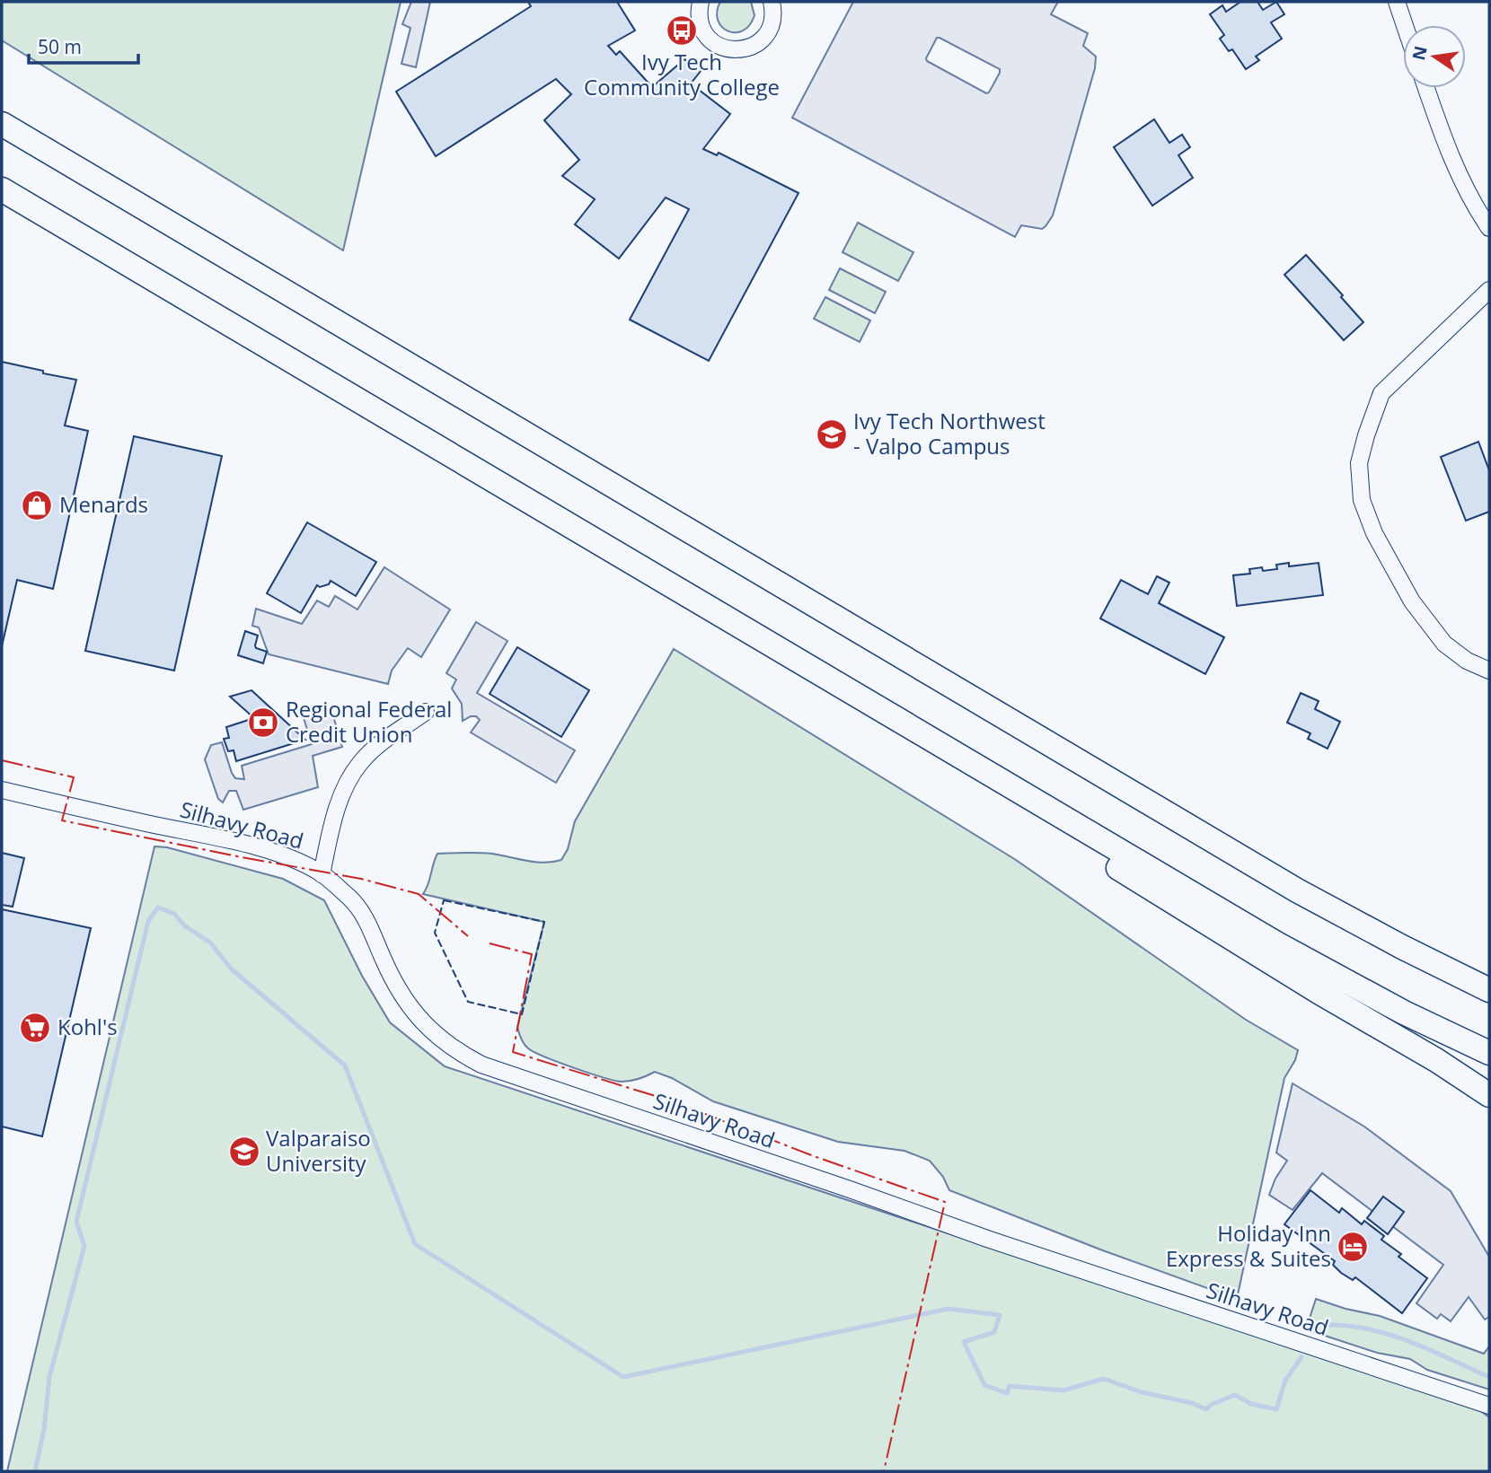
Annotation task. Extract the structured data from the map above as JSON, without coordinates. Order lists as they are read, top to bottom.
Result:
{
  "streets": {
    "street": ["Silhavy Road"]
  },
  "places": {
    "bus stop": ["Ivy Tech Community College"],
    "school or university": ["Ivy Tech Northwest - Valpo Campus", "Valparaiso University"],
    "shop": ["Menards"],
    "bank": ["Regional Federal Credit Union"],
    "supermarket": ["Kohl's"],
    "hotel": ["Holiday Inn Express & Suites"]
  },
  "scale_bar": "50 m",
  "north": "left"
}
